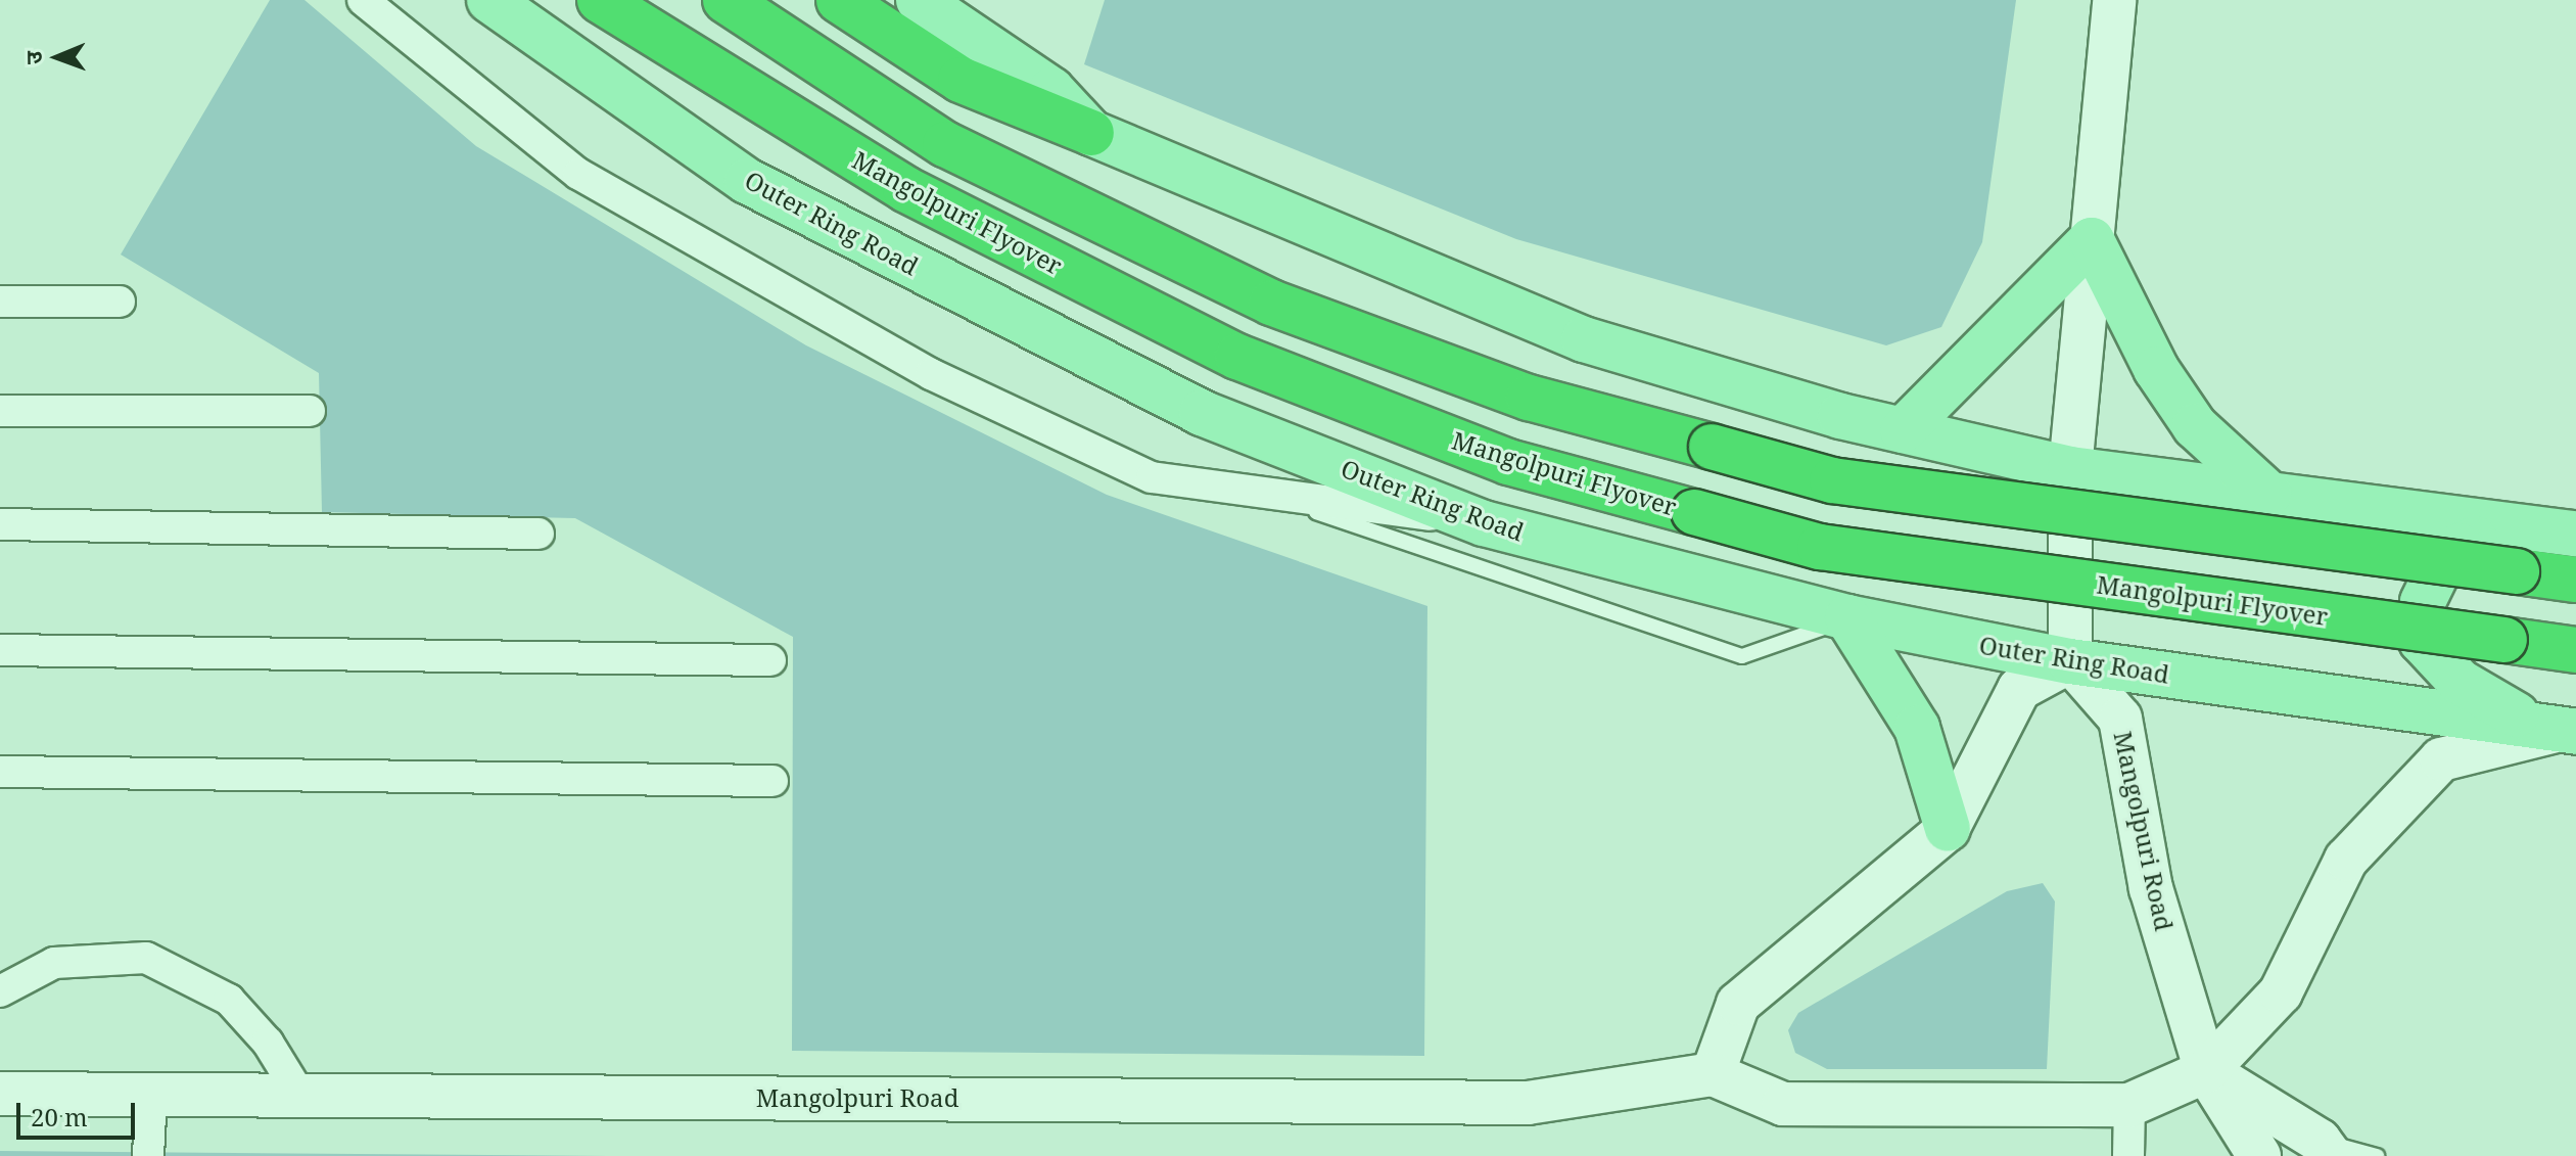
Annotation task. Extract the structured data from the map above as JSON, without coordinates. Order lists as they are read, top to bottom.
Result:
{
  "streets": {
    "highway": ["Mangolpuri Flyover"],
    "main road": ["Outer Ring Road"],
    "street": ["Mangolpuri Road"]
  },
  "crossings": [
    ["Outer Ring Road", "Mangolpuri Road"]
  ],
  "scale_bar": "20 m",
  "north": "left"
}
